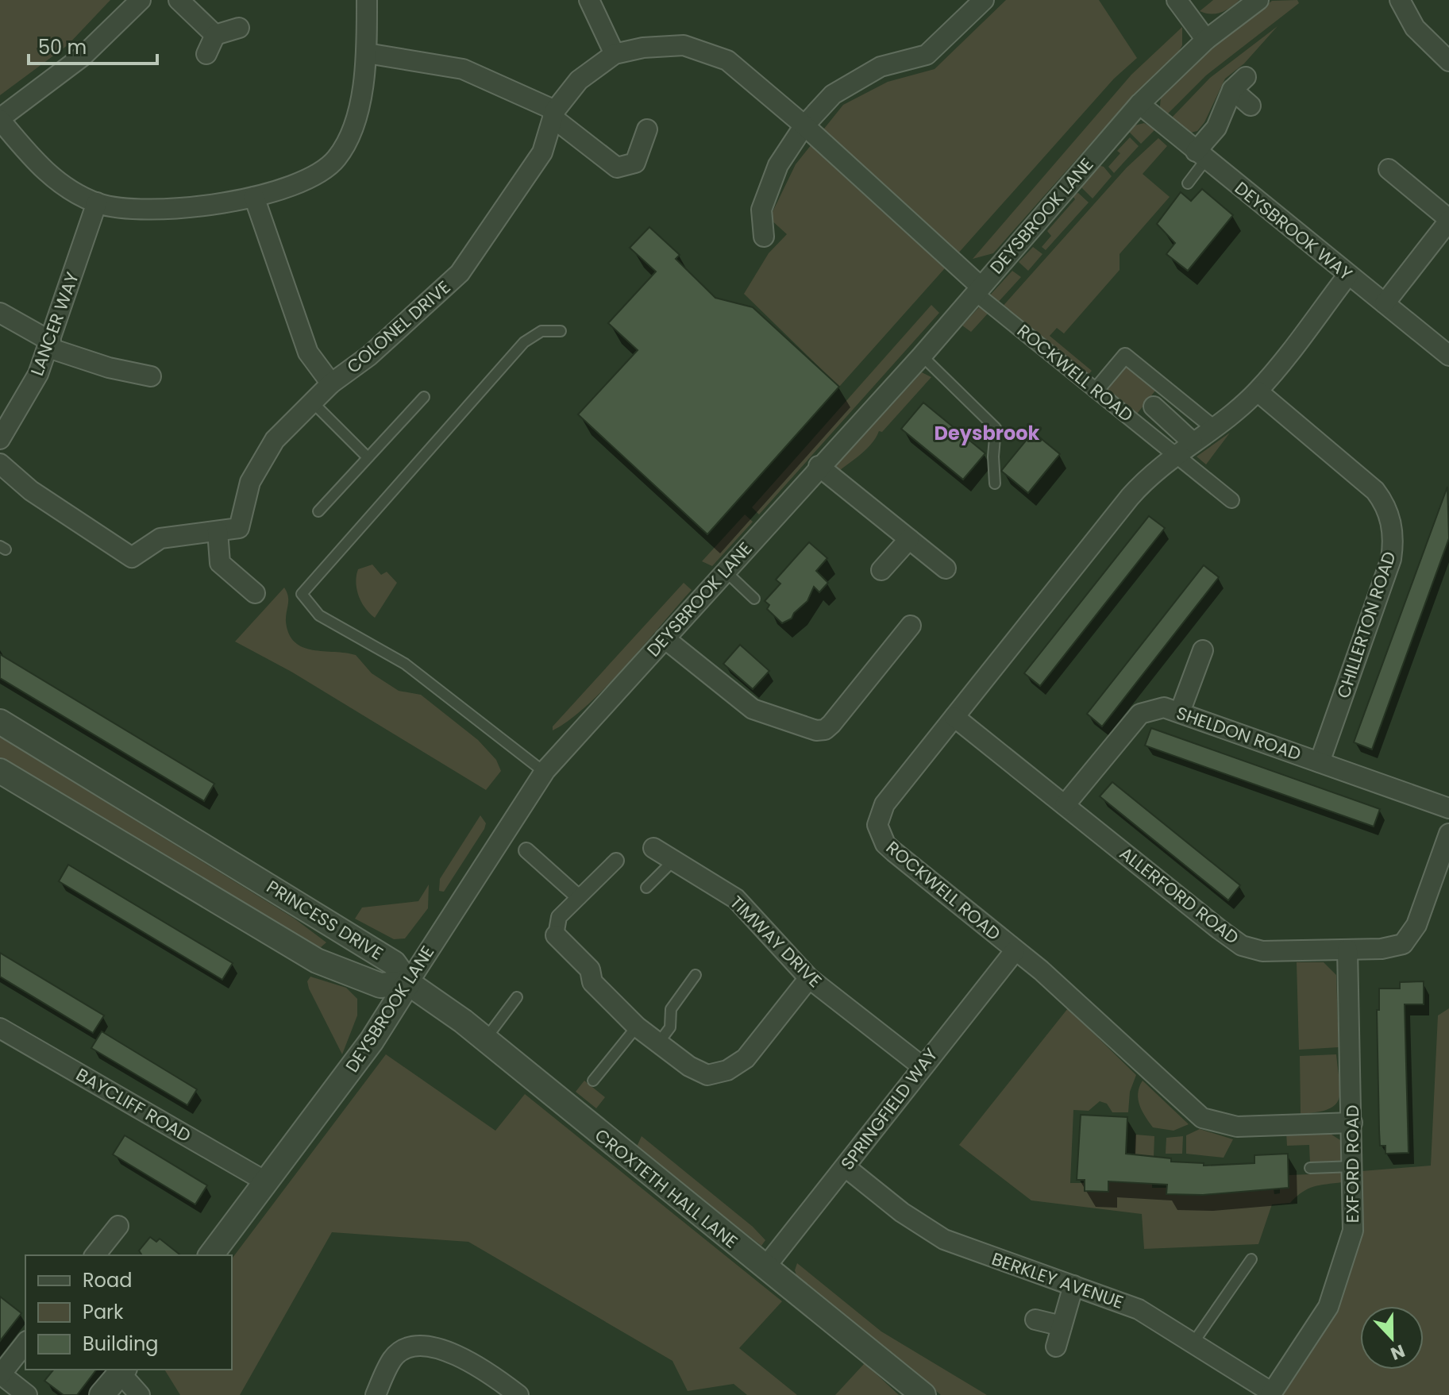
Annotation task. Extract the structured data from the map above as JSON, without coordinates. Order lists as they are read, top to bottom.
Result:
{
  "streets": {
    "street": [
      "DEYSBROOK LANE",
      "DEYSBROOK WAY",
      "LANCER WAY",
      "COLONEL DRIVE",
      "ROCKWELL ROAD",
      "CHILLERTON ROAD",
      "SHELDON ROAD",
      "ALLERFORD ROAD",
      "PRINCESS DRIVE",
      "TIMWAY DRIVE",
      "BAYCLIFF ROAD",
      "SPRINGFIELD WAY",
      "EXFORD ROAD",
      "CROXTETH HALL LANE",
      "BERKLEY AVENUE"
    ]
  },
  "crossings": [
    ["DEYSBROOK LANE", "DEYSBROOK WAY"],
    ["DEYSBROOK LANE", "COLONEL DRIVE"],
    ["DEYSBROOK LANE", "ROCKWELL ROAD"],
    ["DEYSBROOK LANE", "PRINCESS DRIVE"],
    ["DEYSBROOK LANE", "BAYCLIFF ROAD"],
    ["DEYSBROOK LANE", "CROXTETH HALL LANE"],
    ["DEYSBROOK WAY", "ROCKWELL ROAD"],
    ["COLONEL DRIVE", "ROCKWELL ROAD"],
    ["ROCKWELL ROAD", "CHILLERTON ROAD"],
    ["ROCKWELL ROAD", "ALLERFORD ROAD"],
    ["ROCKWELL ROAD", "SPRINGFIELD WAY"],
    ["ROCKWELL ROAD", "EXFORD ROAD"],
    ["CHILLERTON ROAD", "SHELDON ROAD"],
    ["SHELDON ROAD", "ALLERFORD ROAD"],
    ["ALLERFORD ROAD", "EXFORD ROAD"],
    ["PRINCESS DRIVE", "CROXTETH HALL LANE"],
    ["TIMWAY DRIVE", "SPRINGFIELD WAY"],
    ["SPRINGFIELD WAY", "CROXTETH HALL LANE"],
    ["SPRINGFIELD WAY", "BERKLEY AVENUE"],
    ["EXFORD ROAD", "BERKLEY AVENUE"]
  ],
  "districts": ["Deysbrook"],
  "legend": ["Road", "Park", "Building"],
  "scale_bar": "50 m",
  "north": "bottom"
}
